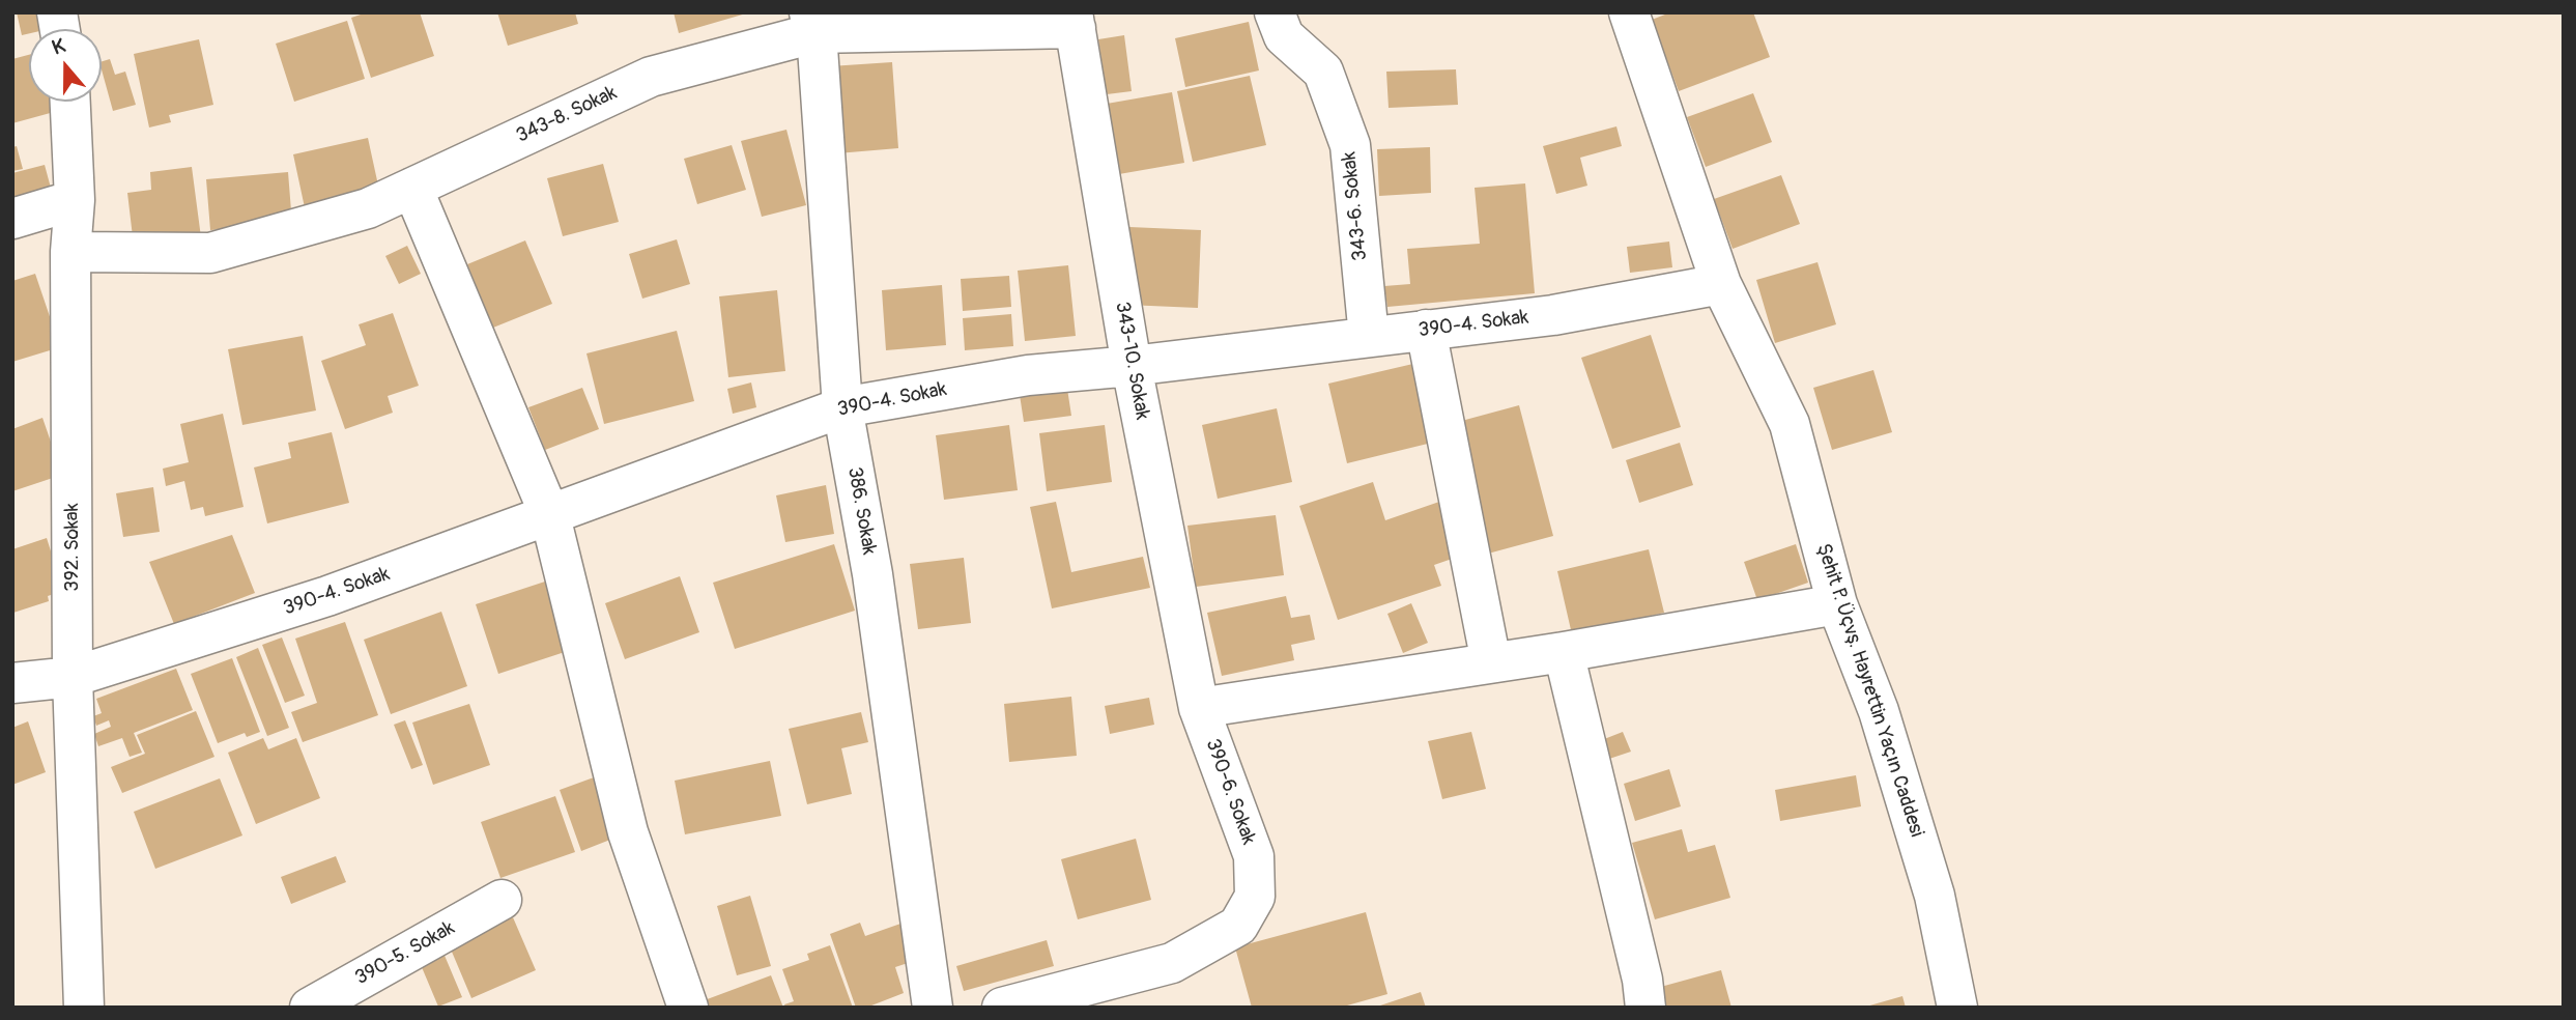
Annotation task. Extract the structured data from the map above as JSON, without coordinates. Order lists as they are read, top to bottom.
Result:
{
  "streets": {
    "street": [
      "343-8. Sokak",
      "343-6. Sokak",
      "390-4. Sokak",
      "343-10. Sokak",
      "386. Sokak",
      "392. Sokak",
      "Şehit P. Üçvş. Hayrettin Yaçın Caddesi",
      "390-6. Sokak",
      "390-5. Sokak"
    ]
  },
  "crossings": [
    ["343-8. Sokak", "343-10. Sokak"],
    ["343-8. Sokak", "386. Sokak"],
    ["343-8. Sokak", "392. Sokak"],
    ["343-6. Sokak", "390-4. Sokak"],
    ["390-4. Sokak", "343-10. Sokak"],
    ["390-4. Sokak", "386. Sokak"],
    ["390-4. Sokak", "392. Sokak"],
    ["390-4. Sokak", "Şehit P. Üçvş. Hayrettin Yaçın Caddesi"],
    ["343-10. Sokak", "390-6. Sokak"]
  ],
  "north": "top"
}
